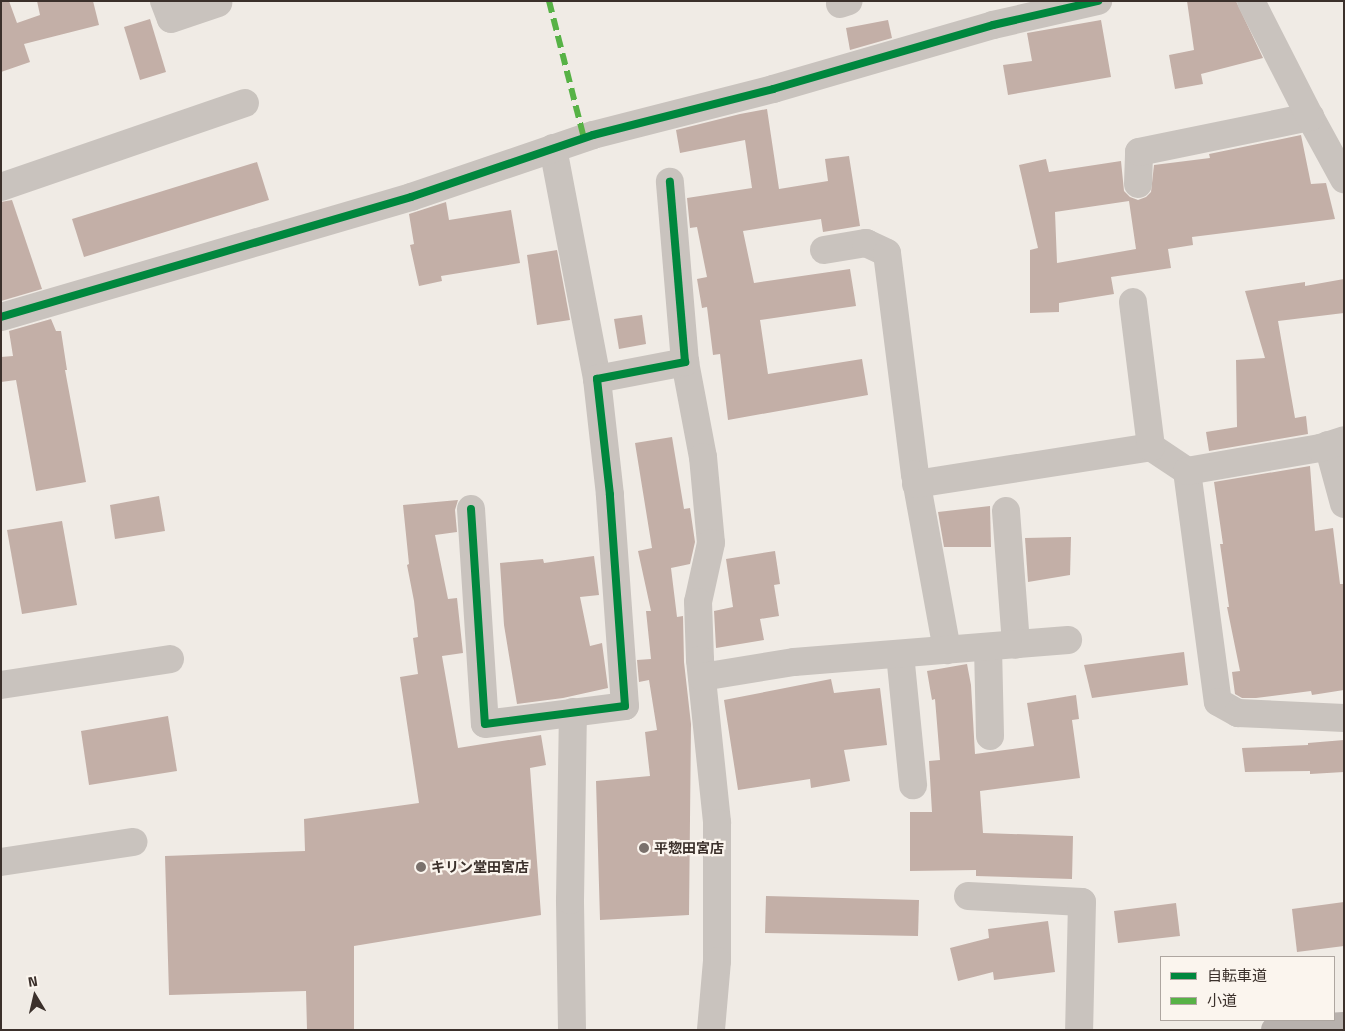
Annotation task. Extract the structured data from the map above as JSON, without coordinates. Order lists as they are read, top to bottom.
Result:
{
  "places": ["平惣田宮店", "キリン堂田宮店"],
  "legend": ["自転車道", "小道"],
  "north": "top"
}
